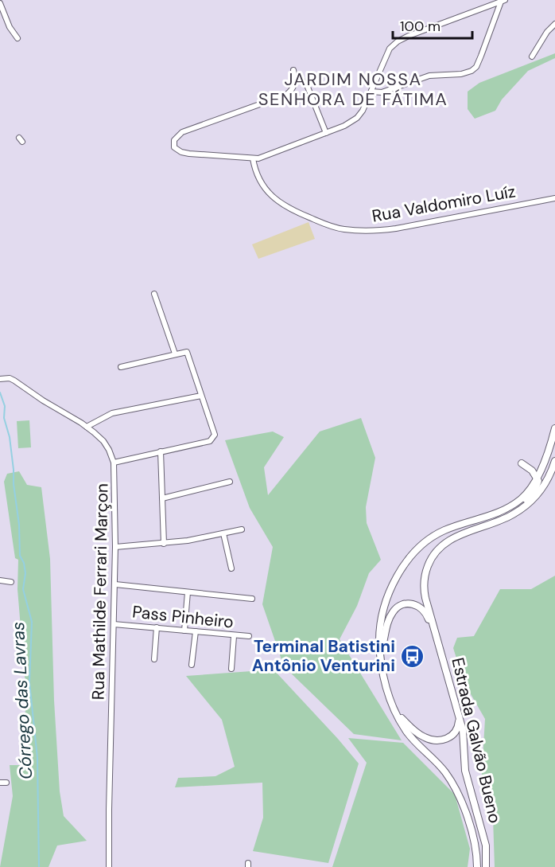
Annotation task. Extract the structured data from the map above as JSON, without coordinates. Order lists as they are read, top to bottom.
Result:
{
  "streets": {
    "main road": ["Estrada Galvão Bueno"],
    "street": ["Rua Valdomiro Luíz", "Rua Mathilde Ferrari Marçon", "Pass Pinheiro"]
  },
  "crossings": [
    ["Rua Mathilde Ferrari Marçon", "Pass Pinheiro"]
  ],
  "districts": ["JARDIM NOSSA SENHORA DE FÁTIMA"],
  "water": ["Córrego das Lavras"],
  "places": {
    "bus stop": ["Terminal Batistini Antônio Venturini"]
  },
  "scale_bar": "100 m"
}
